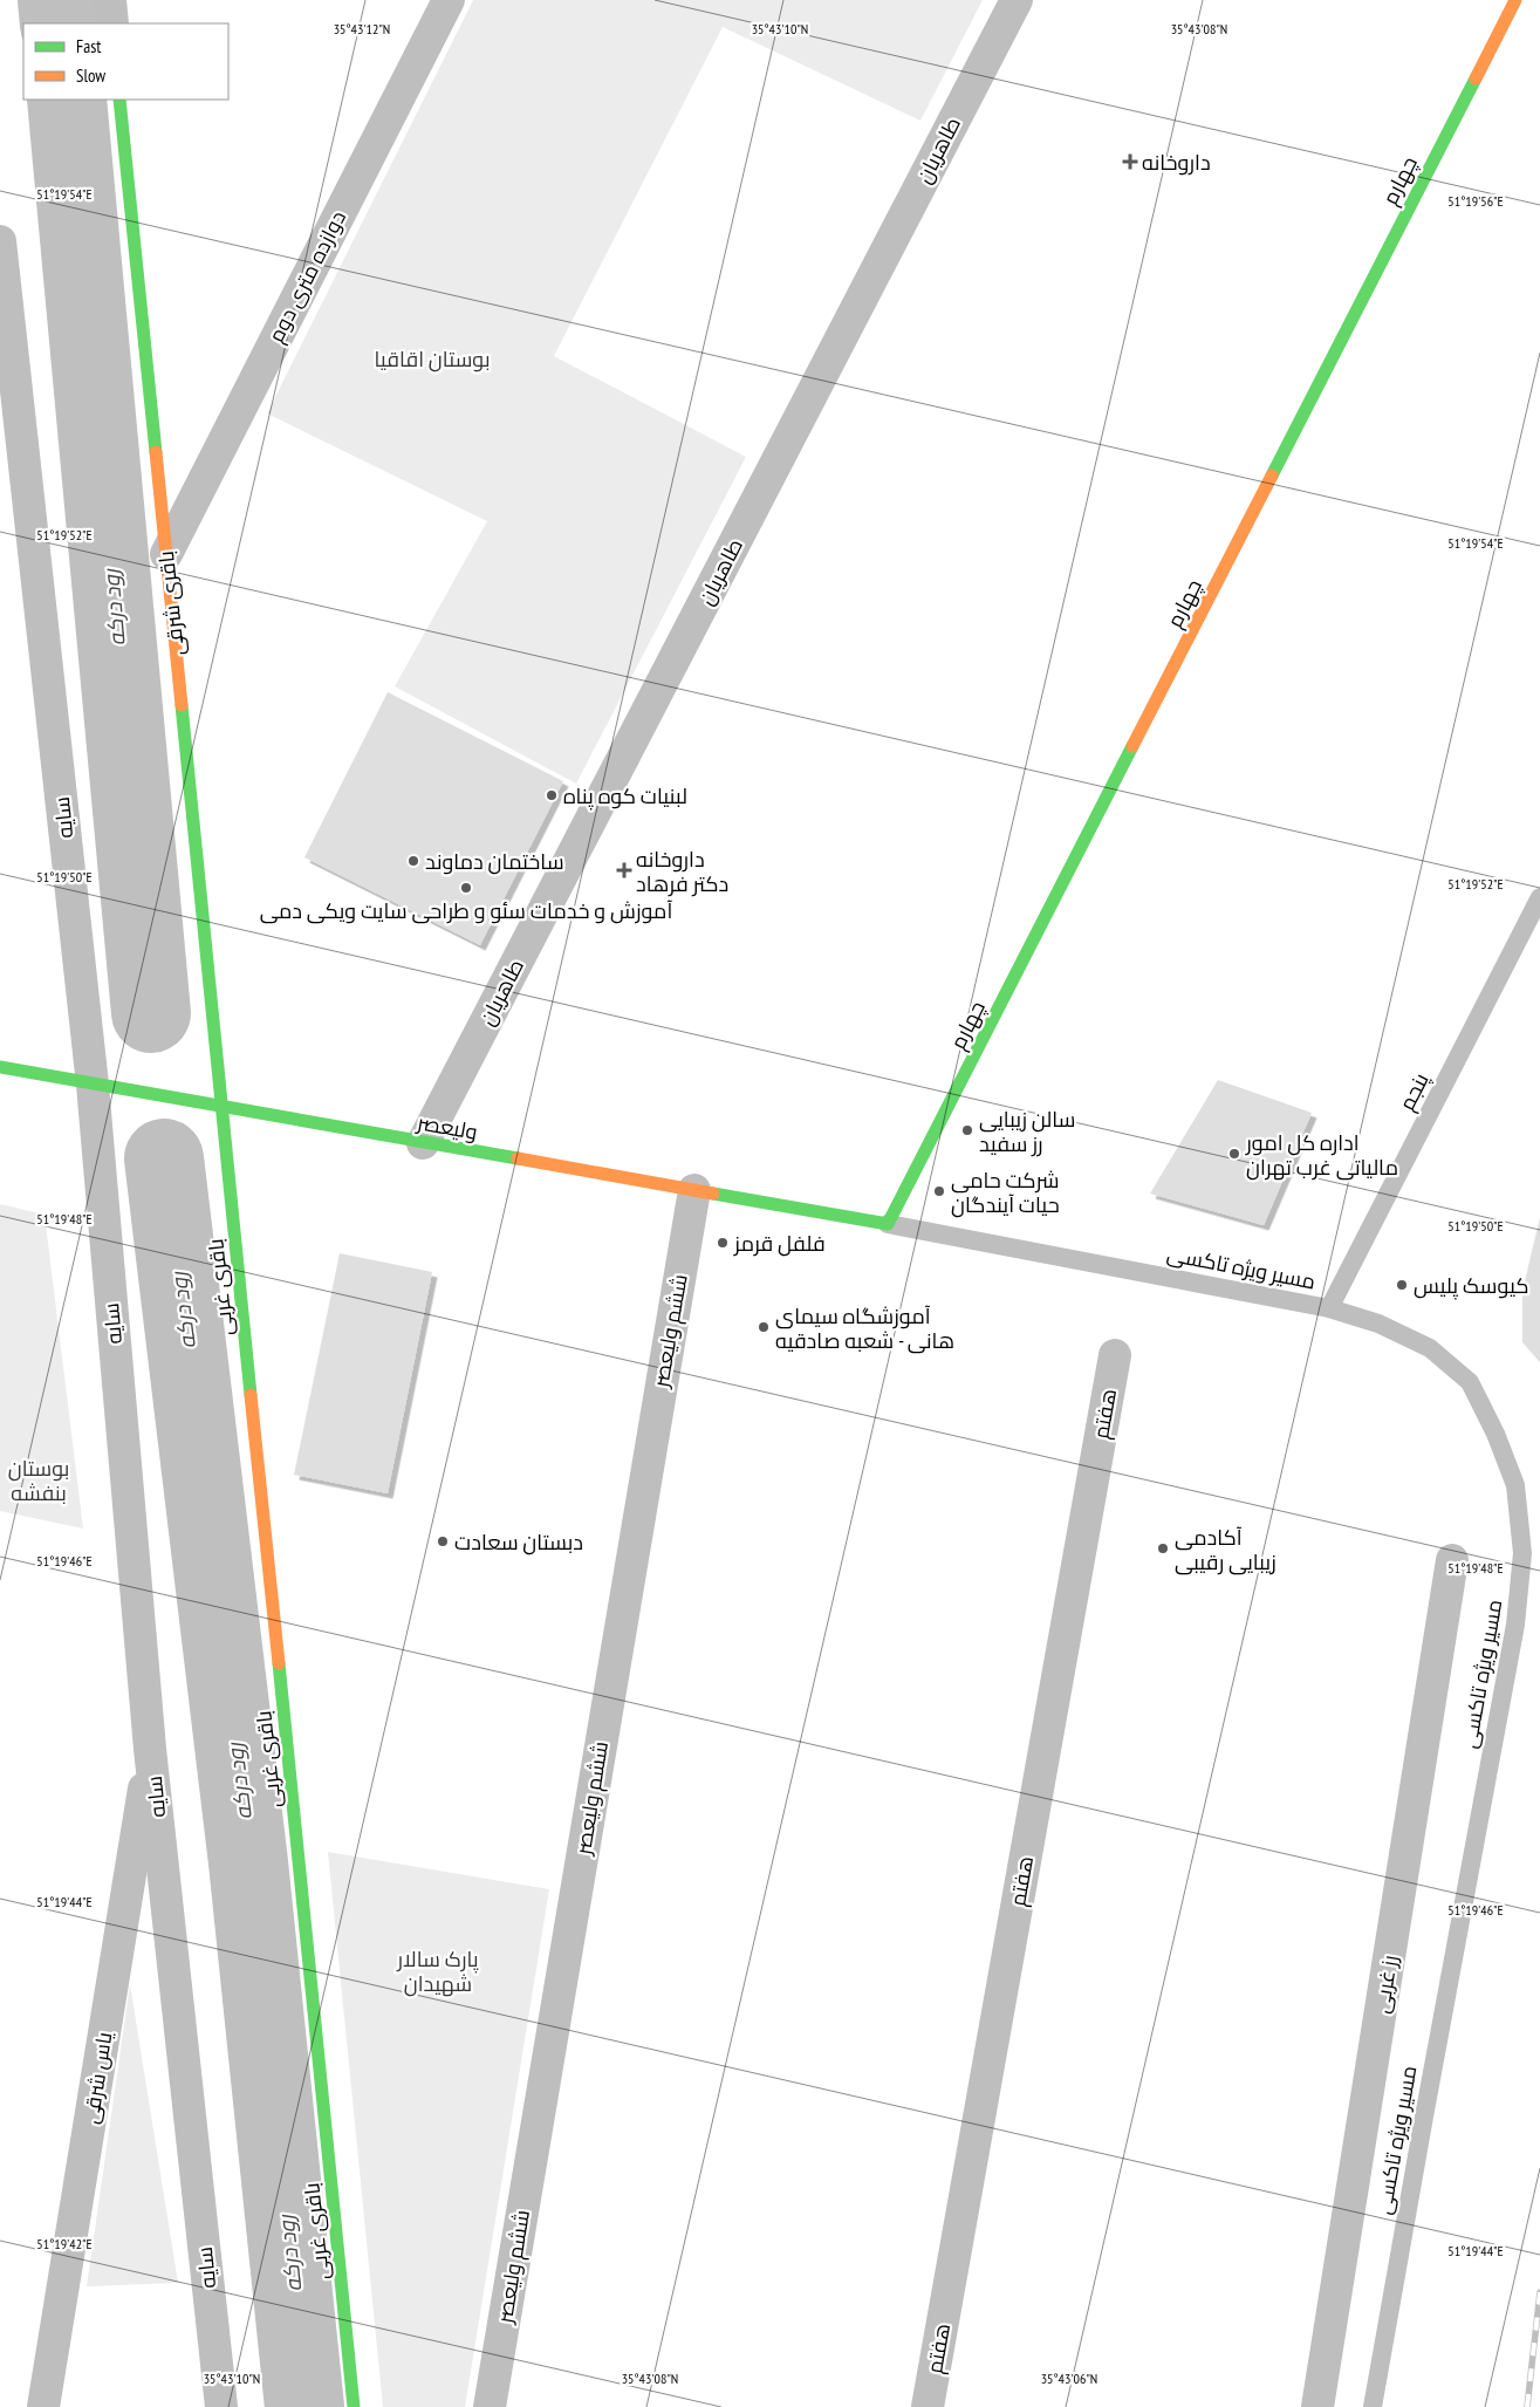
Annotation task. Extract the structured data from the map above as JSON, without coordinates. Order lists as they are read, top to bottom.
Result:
{
  "streets": {
    "street": [
      "طاهریان",
      "چهارم",
      "دوازده متری دوم",
      "باقری شرقی",
      "سایه",
      "ولیعصر",
      "باقری غربی",
      "ششم ولیعصر",
      "هفتم",
      "رز غربی",
      "یاس شرقی"
    ],
    "lane": ["پنجم", "مسیر ویژه تاکسی"]
  },
  "crossings": [
    ["طاهریان", "ولیعصر"],
    ["چهارم", "ولیعصر"],
    ["چهارم", "مسیر ویژه تاکسی"],
    ["دوازده متری دوم", "باقری شرقی"],
    ["باقری شرقی", "ولیعصر"],
    ["باقری شرقی", "باقری غربی"],
    ["سایه", "ولیعصر"],
    ["سایه", "یاس شرقی"],
    ["پنجم", "مسیر ویژه تاکسی"],
    ["ولیعصر", "مسیر ویژه تاکسی"],
    ["ولیعصر", "باقری غربی"],
    ["ولیعصر", "ششم ولیعصر"]
  ],
  "water": ["رود درکه"],
  "parks": ["بوستان اقاقیا", "بوستان بنفشه", "پارک سالار شهیدان"],
  "places": {
    "health": ["داروخانه", "داروخانه دکتر فرهاد"],
    "other": [
      "لبنیات کوه پناه",
      "ساختمان دماوند",
      "آموزش و خدمات سئو و طراحی سایت ویکی دمی",
      "سالن زیبایی رز سفید",
      "اداره کل امور مالیاتی غرب تهران",
      "شركت حامی حيات آيندگان",
      "فلفل قرمز",
      "کیوسک پلیس",
      "آموزشگاه سیمای هانی - شعبه صادقیه",
      "دبستان سعادت",
      "آکادمی زیبایی رقیبی"
    ]
  },
  "legend": ["Fast", "Slow"],
  "coordinates": [
    "35°43'12\"N",
    "35°43'10\"N",
    "35°43'08\"N",
    "51°19'54\"E",
    "51°19'56\"E",
    "51°19'52\"E",
    "51°19'50\"E",
    "51°19'48\"E",
    "51°19'46\"E",
    "51°19'44\"E",
    "51°19'42\"E",
    "35°43'06\"N"
  ]
}
